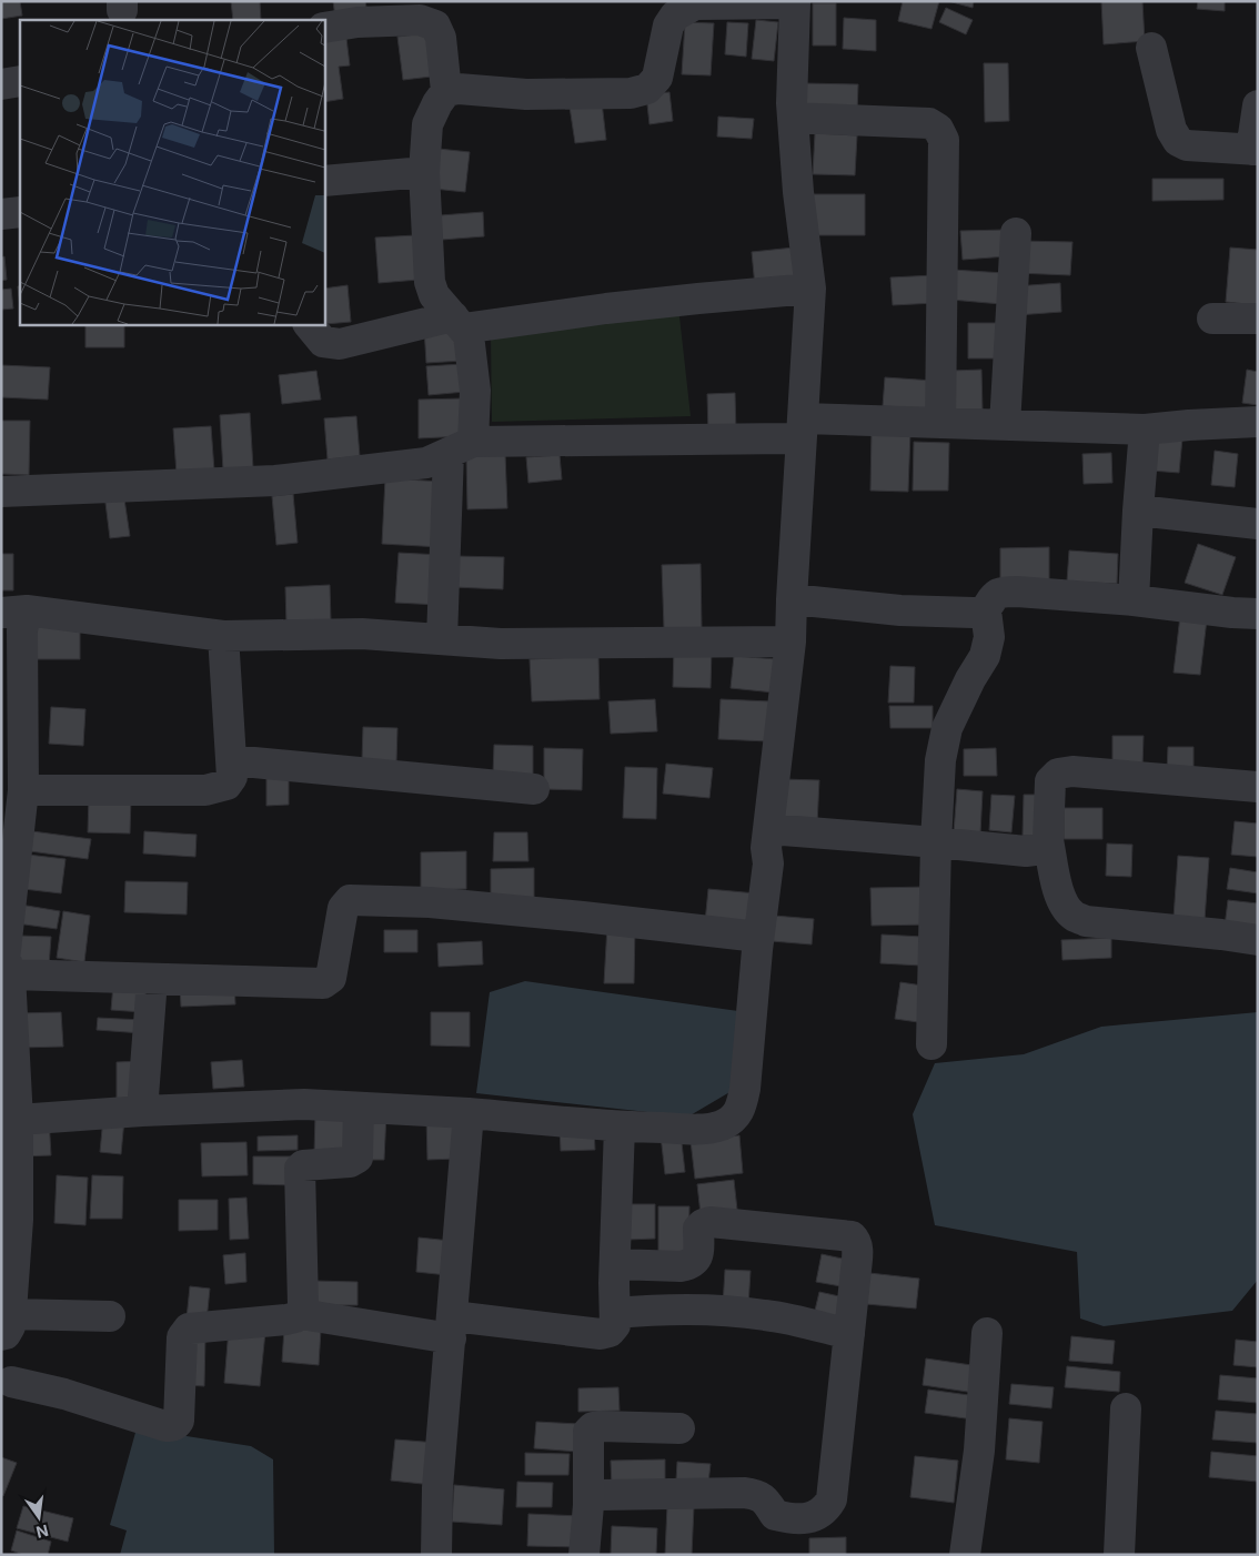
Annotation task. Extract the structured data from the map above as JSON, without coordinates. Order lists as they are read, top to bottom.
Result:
{
  "north": "bottom"
}
